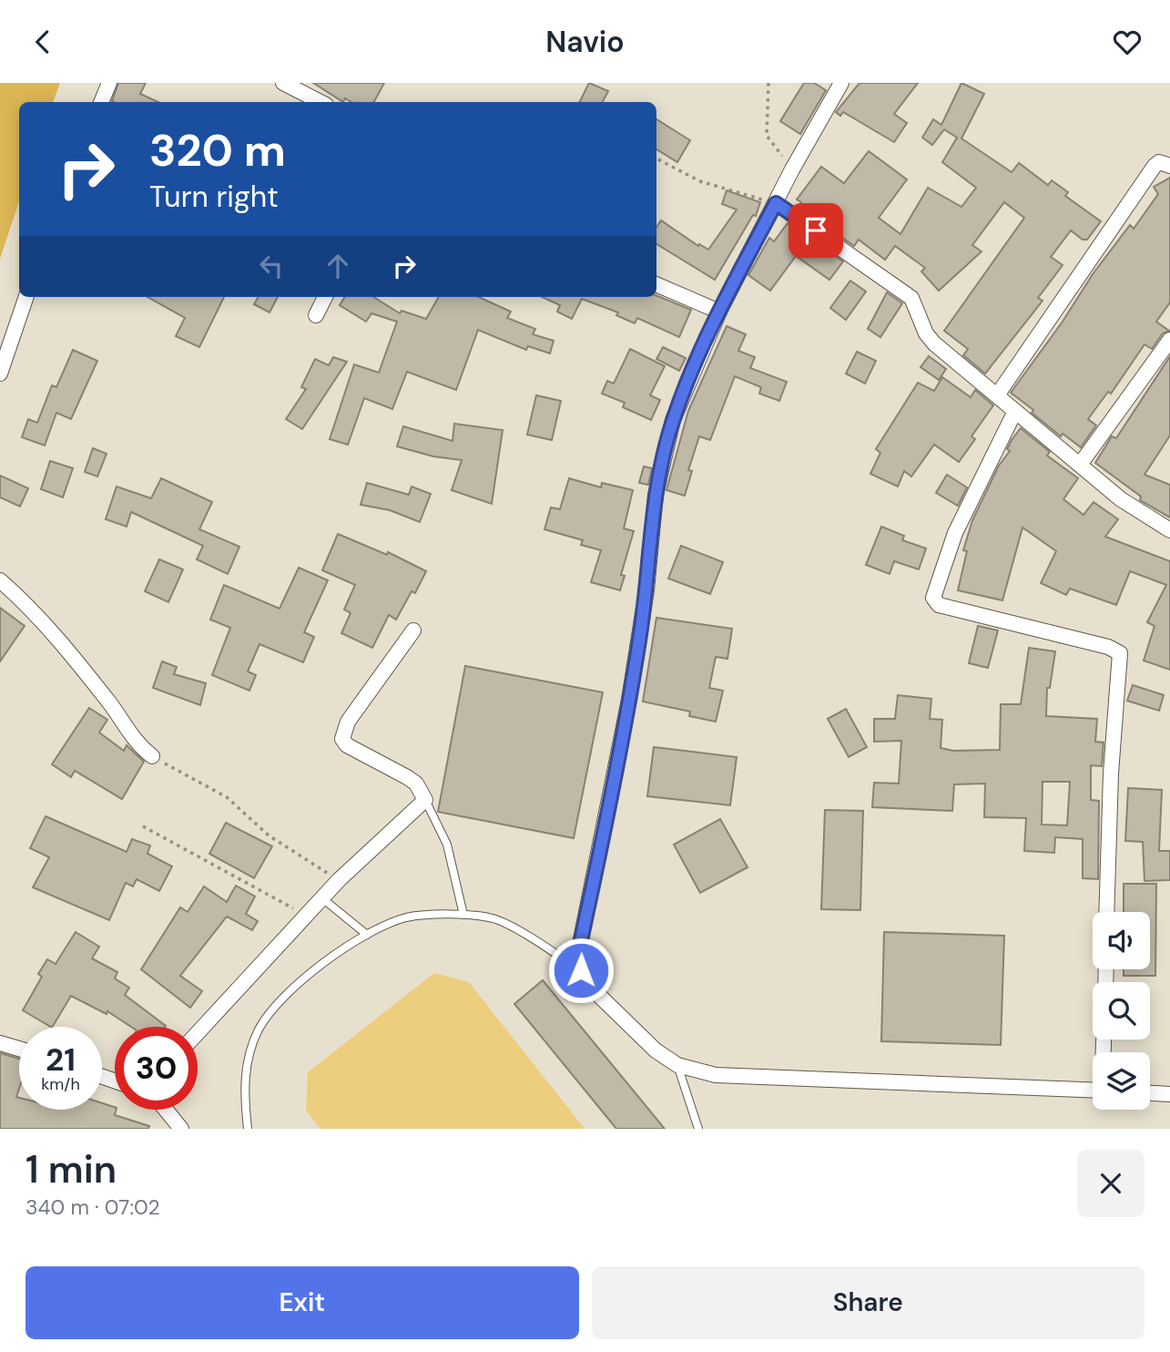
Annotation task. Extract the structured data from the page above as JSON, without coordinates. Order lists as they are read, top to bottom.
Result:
{
  "page": {
    "header": "Navio",
    "turn": ["320 m", "Turn right"],
    "speed": "21 km/h",
    "limit": "30",
    "heading": ["1 min", "340 m · 07:02"],
    "buttons": ["Exit", "Share"]
  }
}
